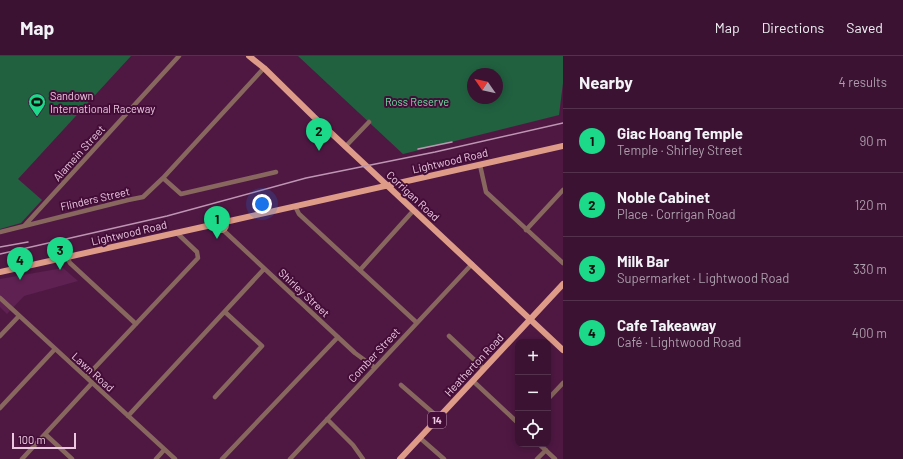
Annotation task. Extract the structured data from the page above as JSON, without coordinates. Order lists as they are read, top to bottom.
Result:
{
  "streets": {
    "main road": [
      "Lightwood Road",
      "Corrigan Road",
      "Heatherton Road",
      "14"
    ],
    "street": [
      "Alamein Street",
      "Flinders Street",
      "Shirley Street",
      "Comber Street",
      "Lawn Road"
    ]
  },
  "crossings": [
    ["Alamein Street", "Flinders Street"],
    ["Lightwood Road", "Corrigan Road"],
    ["Lightwood Road", "Shirley Street"],
    ["Corrigan Road", "Flinders Street"],
    ["Corrigan Road", "Comber Street"],
    ["Corrigan Road", "Heatherton Road"],
    ["Shirley Street", "Comber Street"]
  ],
  "parks": ["Ross Reserve"],
  "places": {
    "sports": ["Sandown International Raceway"]
  },
  "scale_bar": "100 m",
  "north": "top left",
  "page": {
    "header": "Map",
    "nav": ["Map", "Directions", "Saved"],
    "heading": ["Nearby", "4 results"],
    "list": [
      {
        "mark": "1",
        "name": "Giac Hoang Temple",
        "note": "Temple · Shirley Street",
        "value": "90 m"
      },
      {
        "mark": "2",
        "name": "Noble Cabinet",
        "note": "Place · Corrigan Road",
        "value": "120 m"
      },
      {
        "mark": "3",
        "name": "Milk Bar",
        "note": "Supermarket · Lightwood Road",
        "value": "330 m"
      },
      {
        "mark": "4",
        "name": "Cafe Takeaway",
        "note": "Café · Lightwood Road",
        "value": "400 m"
      }
    ],
    "pins": [
      "2",
      "1",
      "3",
      "4"
    ],
    "map_buttons": ["+", "−"],
    "scale": "100 m"
  }
}
